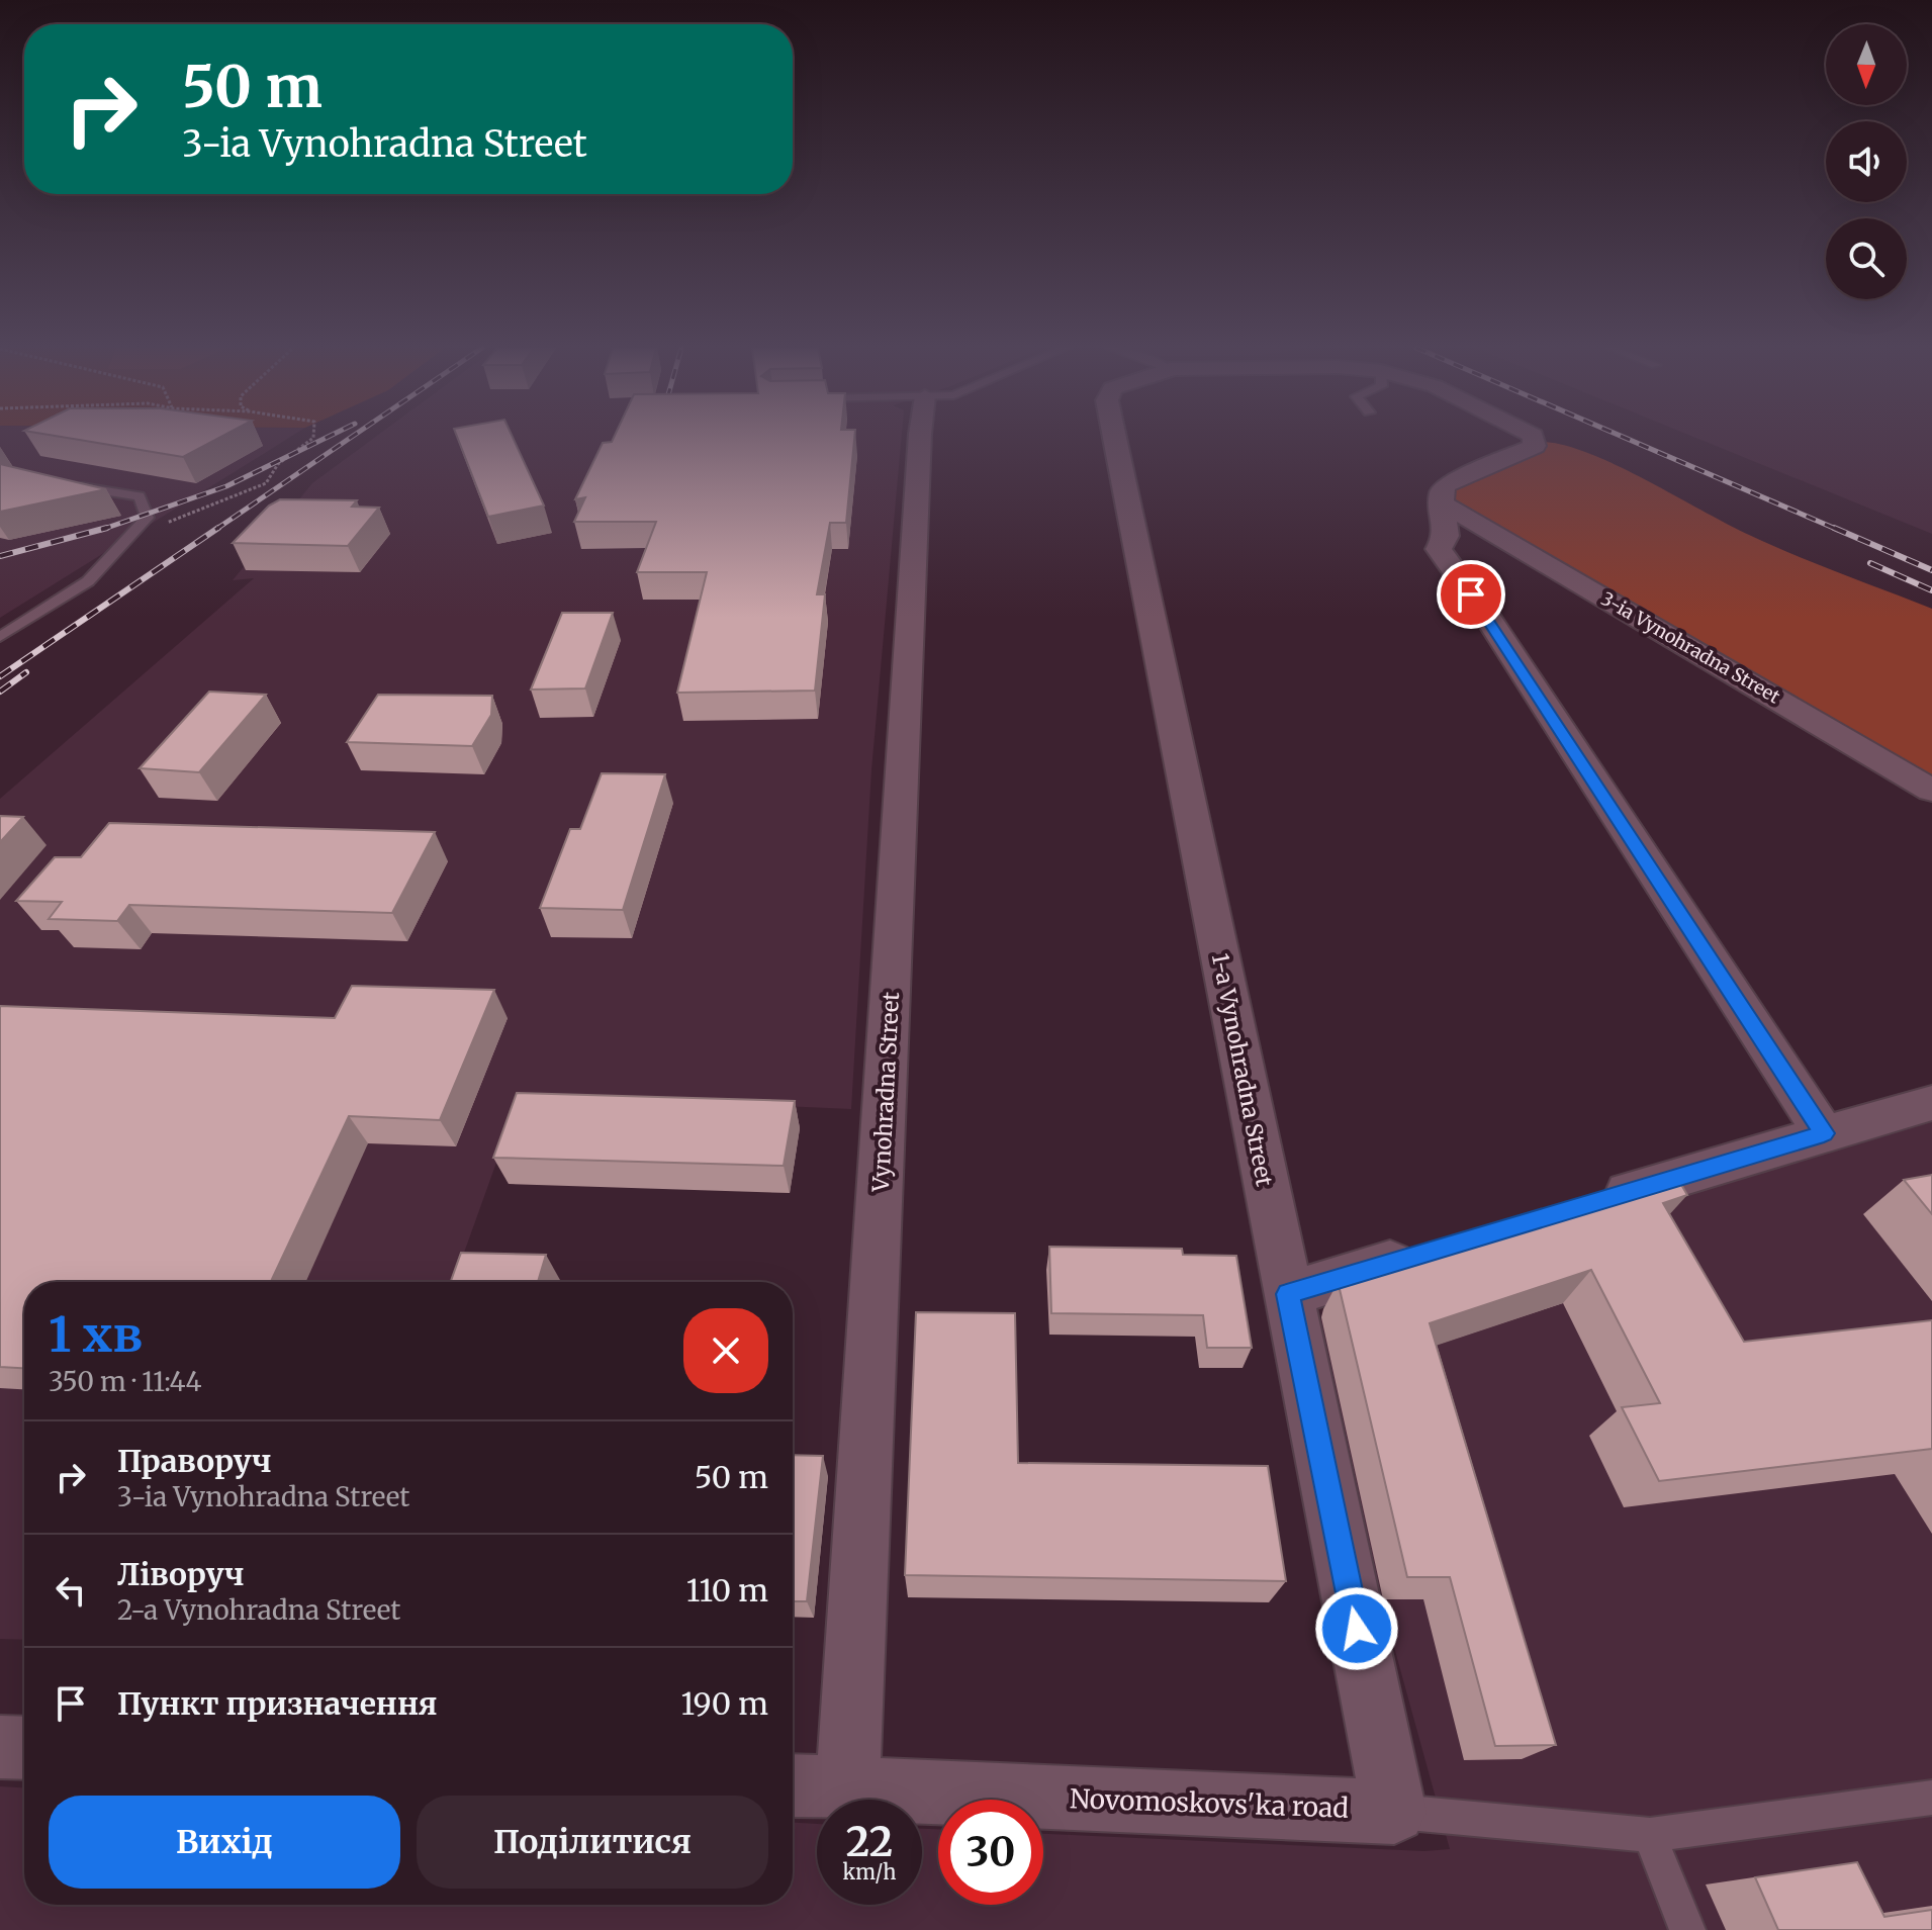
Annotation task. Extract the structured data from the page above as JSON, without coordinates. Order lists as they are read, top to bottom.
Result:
{
  "streets": {
    "street": [
      "3-ia Vynohradna Street",
      "1-a Vynohradna Street",
      "Vynohradna Street",
      "Novomoskovs'ka road"
    ]
  },
  "crossings": [
    ["1-a Vynohradna Street", "Novomoskovs'ka road"],
    ["Vynohradna Street", "Novomoskovs'ka road"]
  ],
  "north": "bottom",
  "page": {
    "turn": ["50 m", "3-ia Vynohradna Street"],
    "heading": ["1 хв", "350 m · 11:44"],
    "list": [
      {
        "name": "Праворуч",
        "note": "3-ia Vynohradna Street",
        "value": "50 m"
      },
      {
        "name": "Ліворуч",
        "note": "2-a Vynohradna Street",
        "value": "110 m"
      },
      {
        "name": "Пункт призначення",
        "value": "190 m"
      }
    ],
    "buttons": ["Вихід", "Поділитися"],
    "speed": "22 km/h",
    "limit": "30"
  }
}
